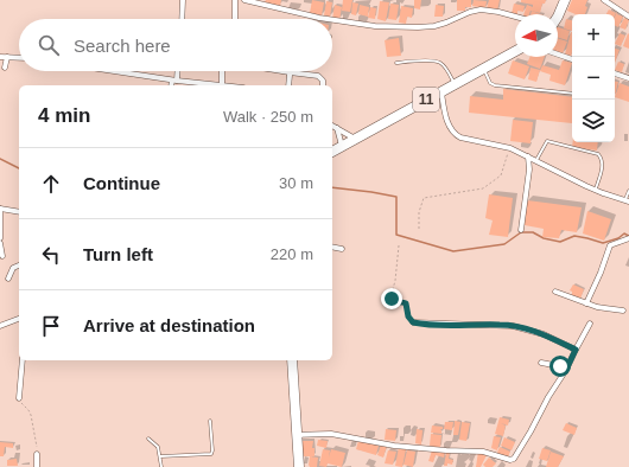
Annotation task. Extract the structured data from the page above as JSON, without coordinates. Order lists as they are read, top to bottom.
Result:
{
  "streets": {
    "highway": ["11"]
  },
  "north": "left",
  "page": {
    "map_buttons": ["+", "−"],
    "search": "Search here",
    "heading": ["4 min", "Walk · 250 m"],
    "list": [
      ["Continue", "30 m"],
      ["Turn left", "220 m"],
      "Arrive at destination"
    ]
  }
}
